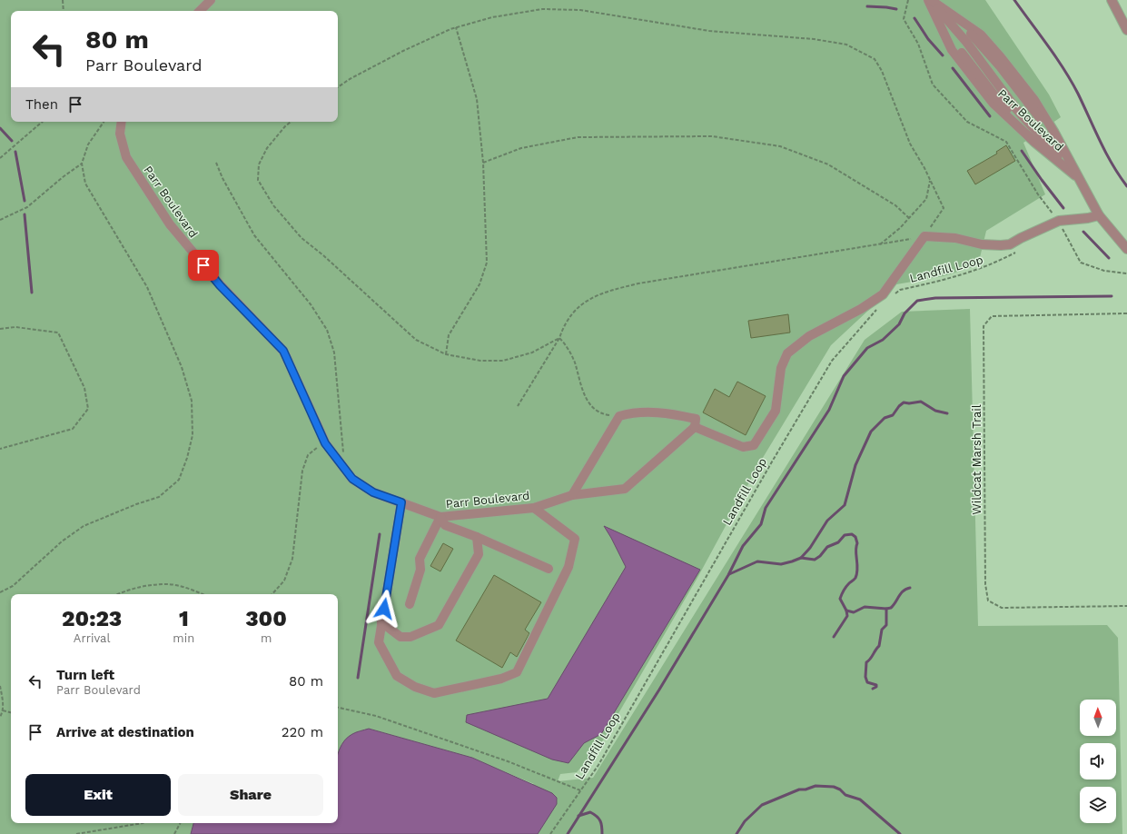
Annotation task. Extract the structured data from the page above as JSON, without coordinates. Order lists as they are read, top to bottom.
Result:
{
  "streets": {
    "lane": ["Parr Boulevard"],
    "path": ["Landfill Loop", "Wildcat Marsh Trail"]
  },
  "north": "top",
  "page": {
    "turn": ["80 m", "Parr Boulevard"],
    "then": "Then",
    "eta": [
      "20:23",
      "Arrival",
      "1",
      "min",
      "300",
      "m"
    ],
    "list": [
      {
        "name": "Turn left",
        "note": "Parr Boulevard",
        "value": "80 m"
      },
      {
        "name": "Arrive at destination",
        "value": "220 m"
      }
    ],
    "buttons": ["Exit", "Share"]
  }
}
